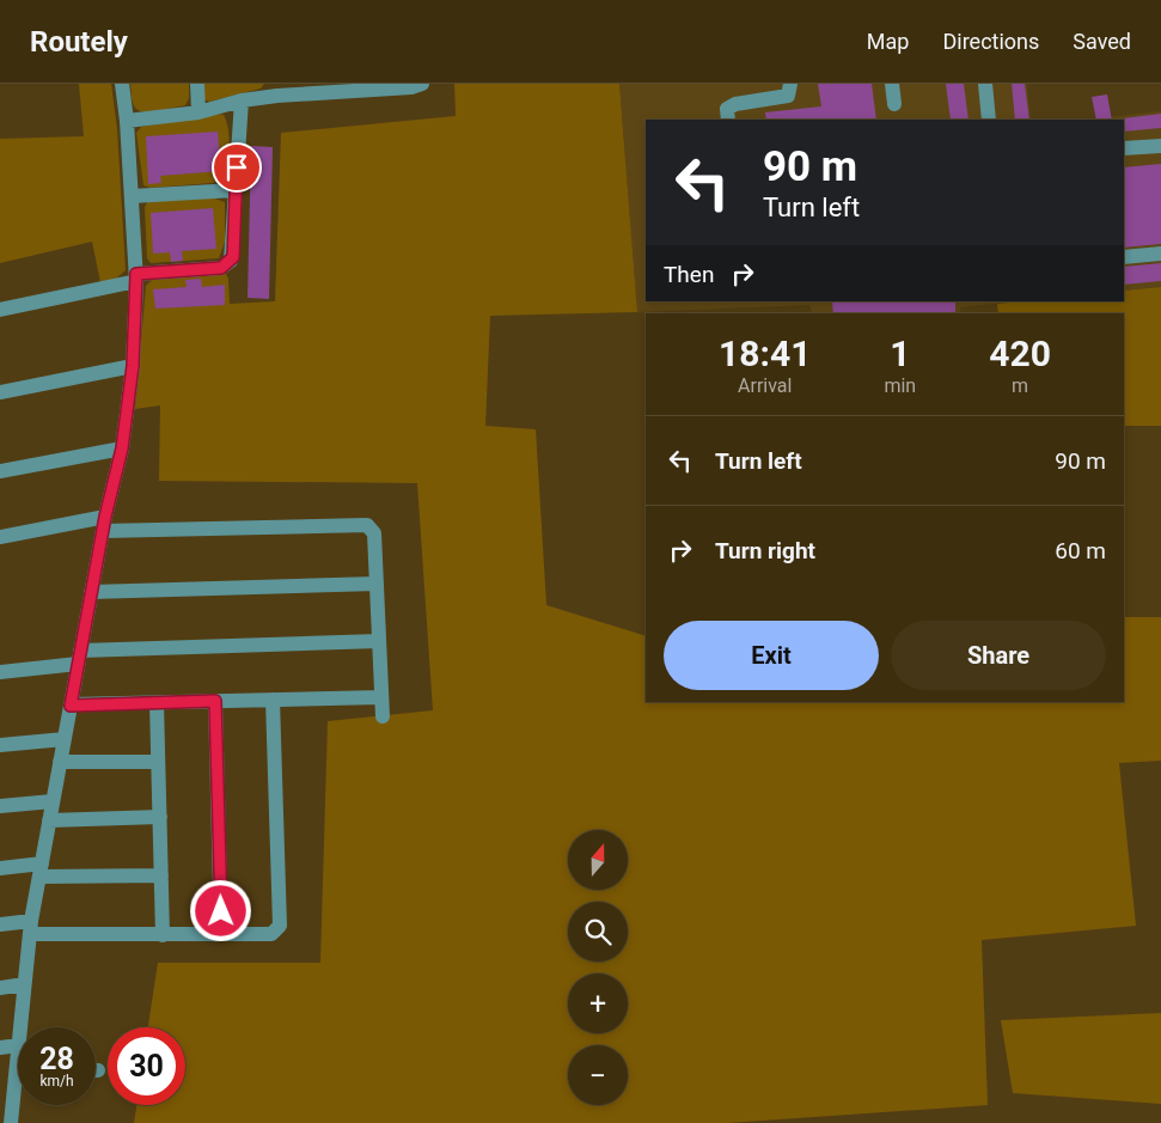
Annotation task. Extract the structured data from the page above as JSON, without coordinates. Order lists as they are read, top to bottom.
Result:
{
  "north": "top",
  "page": {
    "header": "Routely",
    "nav": ["Map", "Directions", "Saved"],
    "turn": ["90 m", "Turn left"],
    "then": "Then",
    "eta": [
      "18:41",
      "Arrival",
      "1",
      "min",
      "420",
      "m"
    ],
    "list": [
      {
        "name": "Turn left",
        "value": "90 m"
      },
      {
        "name": "Turn right",
        "value": "60 m"
      }
    ],
    "buttons": ["Exit", "Share"],
    "map_buttons": ["+", "−"],
    "speed": "28 km/h",
    "limit": "30"
  }
}
